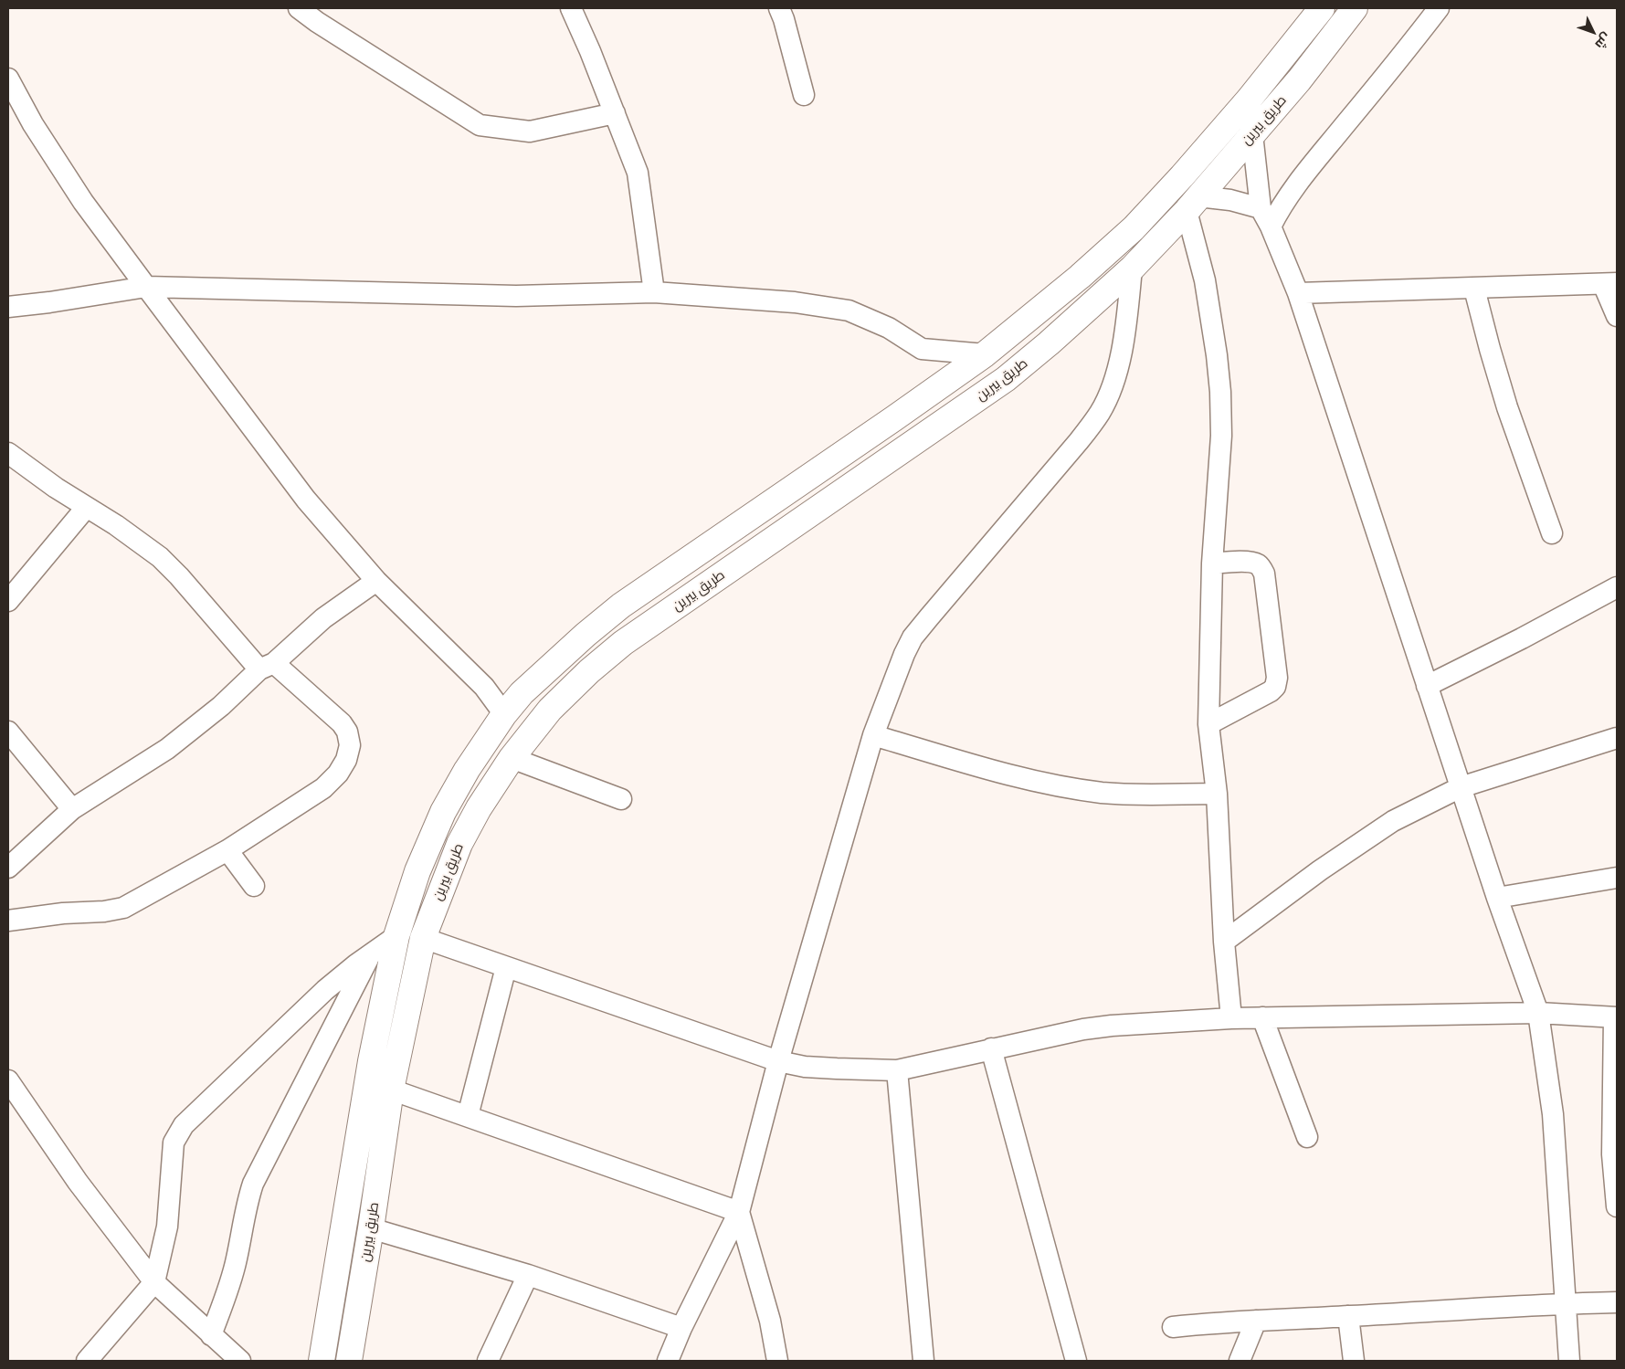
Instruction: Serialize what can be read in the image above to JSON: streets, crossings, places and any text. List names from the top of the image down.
{
  "streets": {
    "main road": ["طريق بيرين"]
  },
  "north": "bottom right"
}
